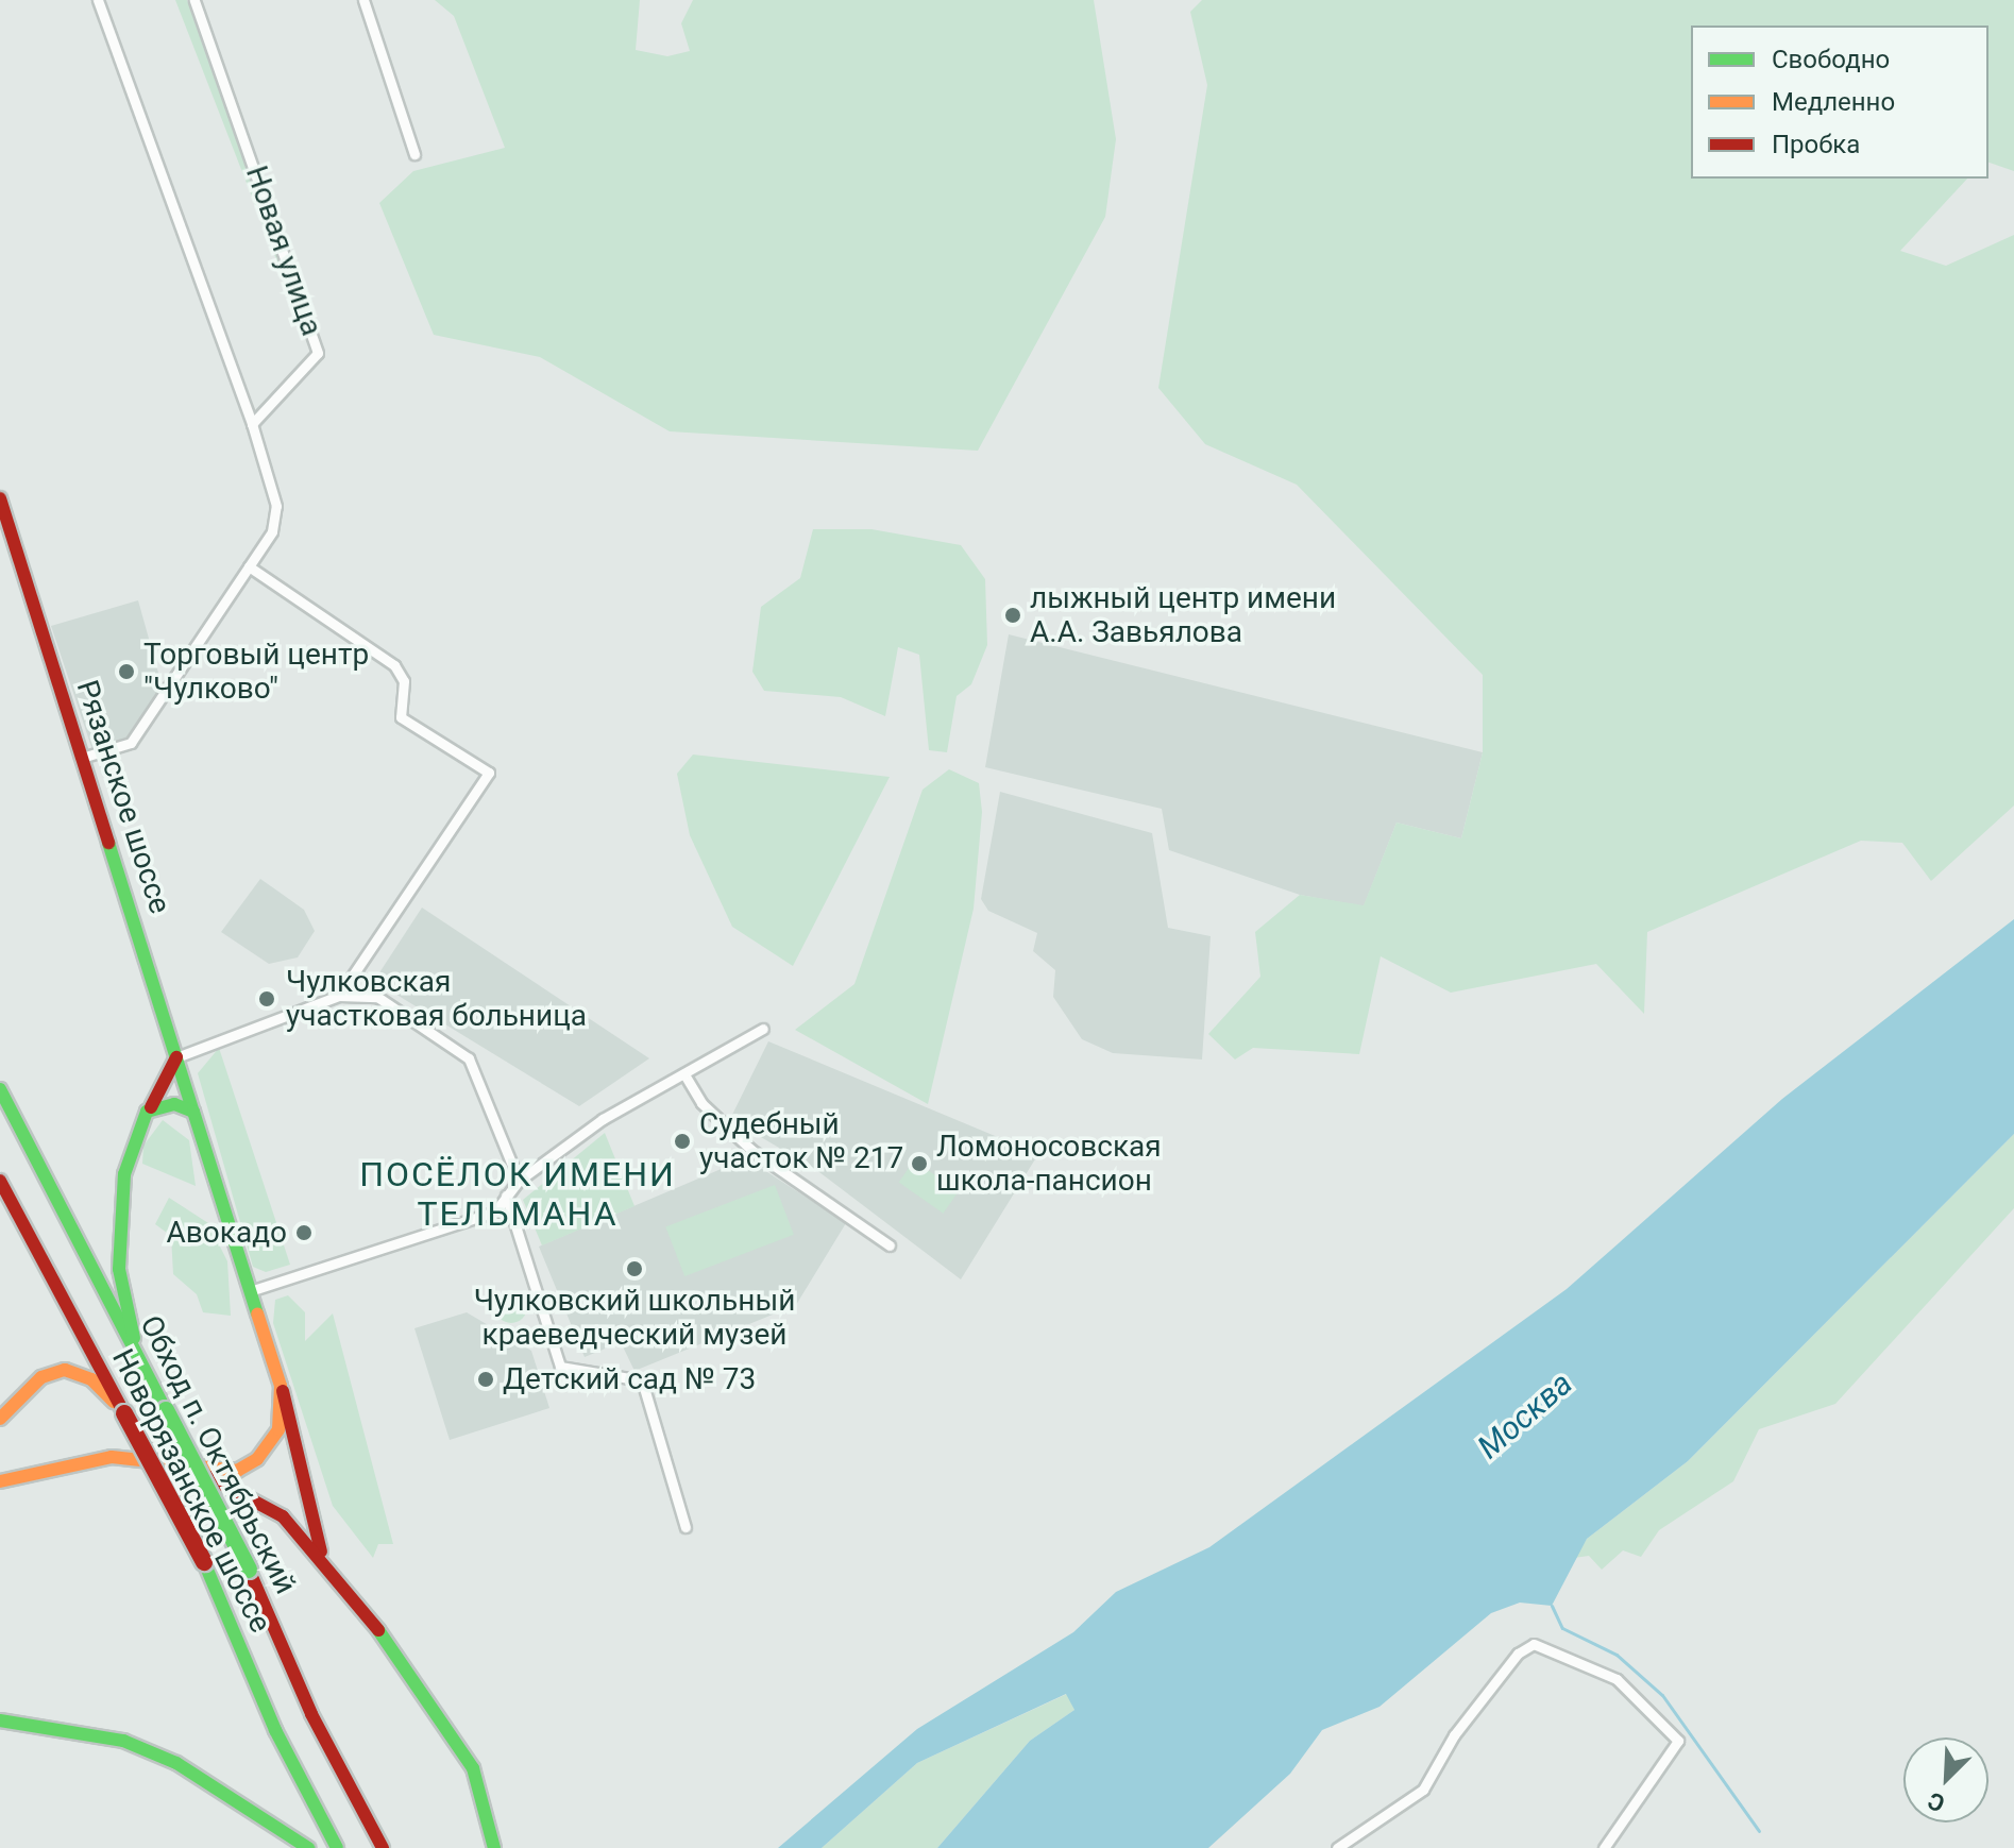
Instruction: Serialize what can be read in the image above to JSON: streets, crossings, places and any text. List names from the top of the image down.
{
  "streets": {
    "main road": ["Рязанское шоссе", "Обход п. Октябрьский", "Новорязанское шоссе"],
    "street": ["Новая улица"]
  },
  "districts": ["ПОСЁЛОК ИМЕНИ ТЕЛЬМАНА"],
  "water": ["Москва"],
  "places": [
    "лыжный центр имени А.А. Завьялова",
    "Торговый центр \"Чулково\"",
    "Чулковская участковая больница",
    "Судебный участок № 217",
    "Ломоносовская школа-пансион",
    "Авокадо",
    "Чулковский школьный краеведческий музей",
    "Детский сад № 73"
  ],
  "legend": ["Свободно", "Медленно", "Пробка"],
  "north": "bottom left"
}
